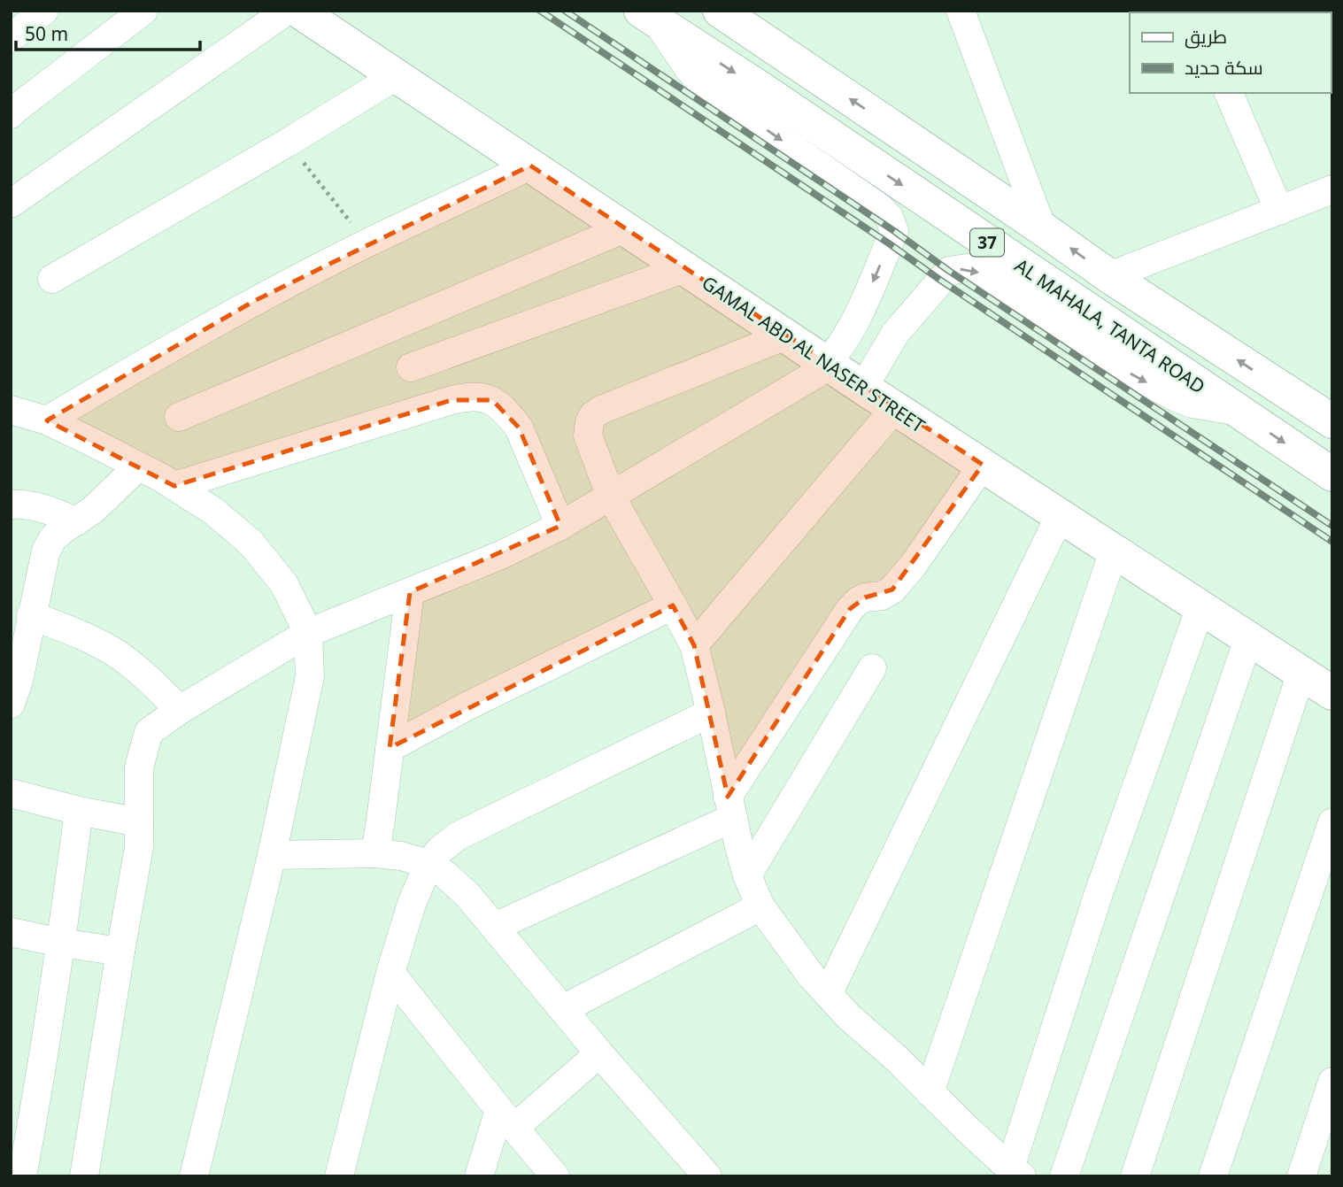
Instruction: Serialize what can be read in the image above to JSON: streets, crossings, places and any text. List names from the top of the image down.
{
  "streets": {
    "main road": ["37", "AL MAHALA, TANTA ROAD", "GAMAL ABD AL NASER STREET"]
  },
  "legend": ["طريق", "سكة حديد"],
  "scale_bar": "50 m"
}
